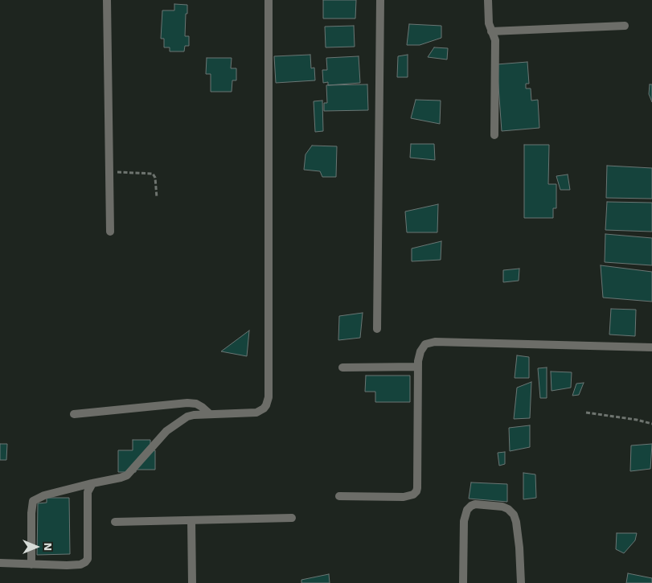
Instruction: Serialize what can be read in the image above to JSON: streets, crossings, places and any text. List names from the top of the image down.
{
  "north": "right"
}
